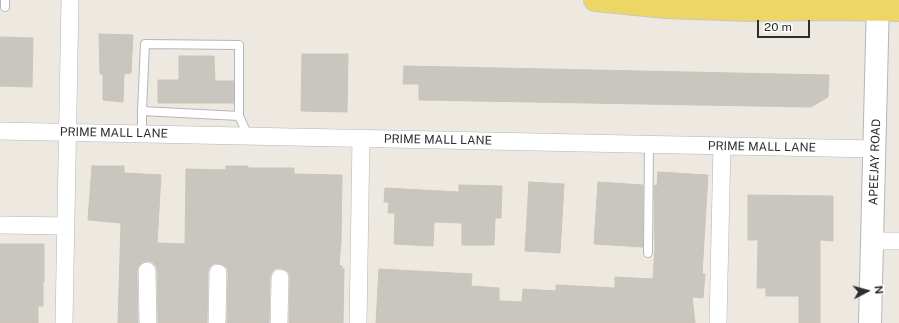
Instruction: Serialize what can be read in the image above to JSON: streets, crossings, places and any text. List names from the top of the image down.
{
  "streets": {
    "main road": ["APEEJAY ROAD"],
    "street": ["PRIME MALL LANE"]
  },
  "crossings": [
    ["PRIME MALL LANE", "APEEJAY ROAD"]
  ],
  "scale_bar": "20 m",
  "north": "right"
}
